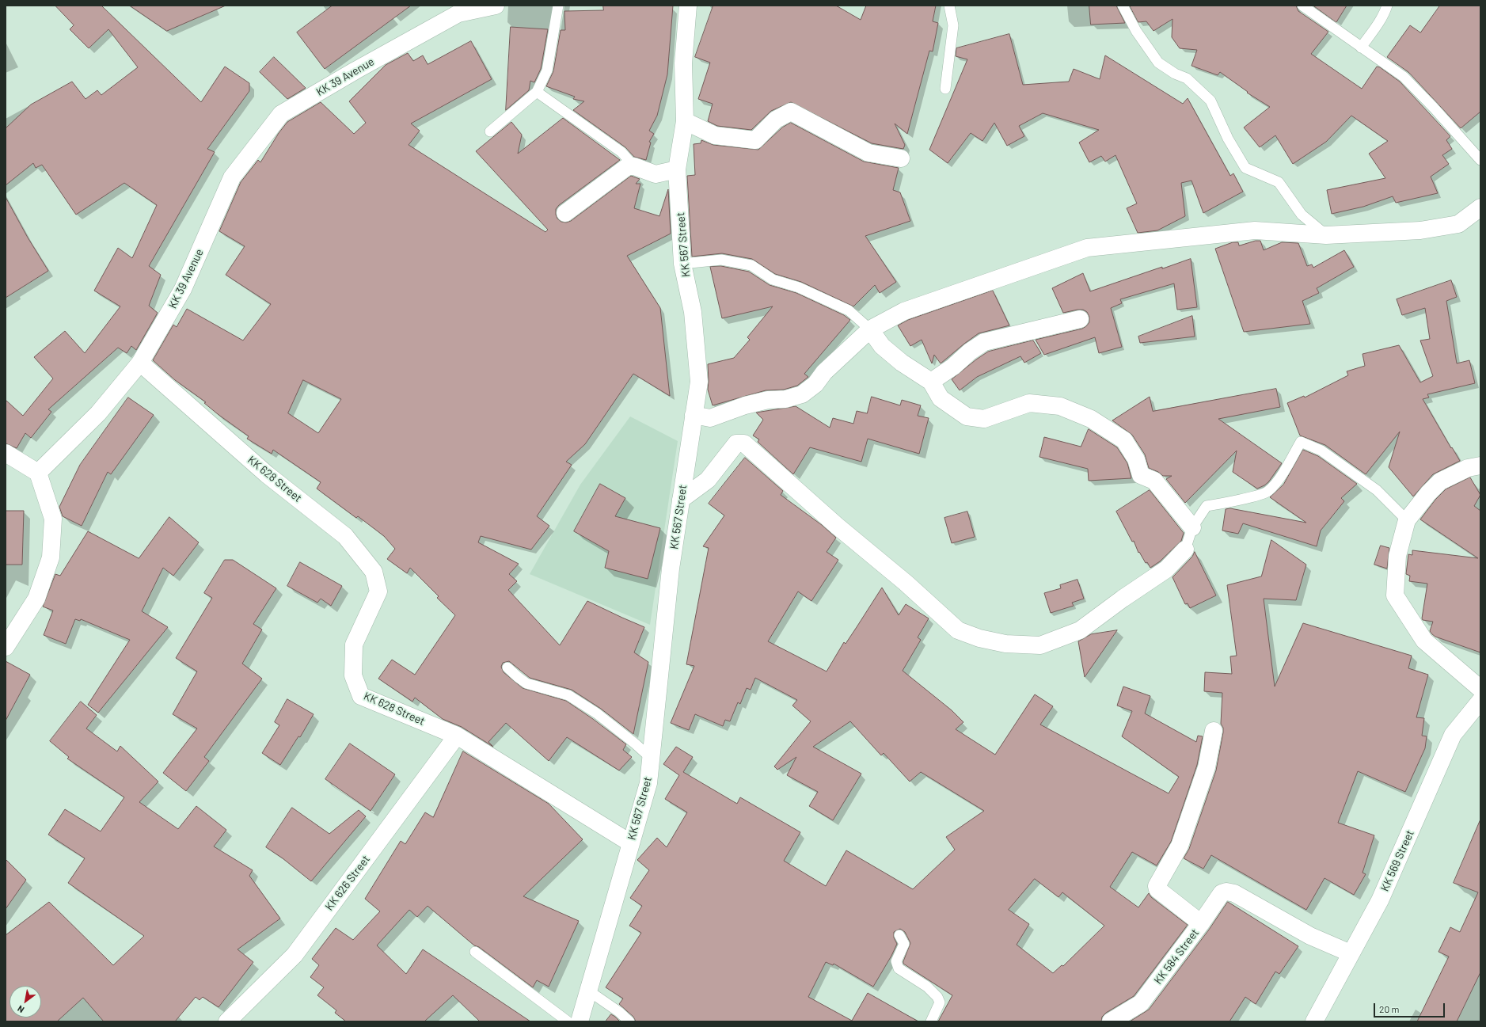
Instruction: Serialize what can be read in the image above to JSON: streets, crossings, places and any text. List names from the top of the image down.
{
  "streets": {
    "street": [
      "KK 39 Avenue",
      "KK 567 Street",
      "KK 628 Street",
      "KK 569 Street",
      "KK 626 Street",
      "KK 584 Street"
    ]
  },
  "crossings": [
    ["KK 39 Avenue", "KK 628 Street"],
    ["KK 567 Street", "KK 628 Street"],
    ["KK 628 Street", "KK 626 Street"]
  ],
  "scale_bar": "20 m",
  "north": "bottom left"
}
